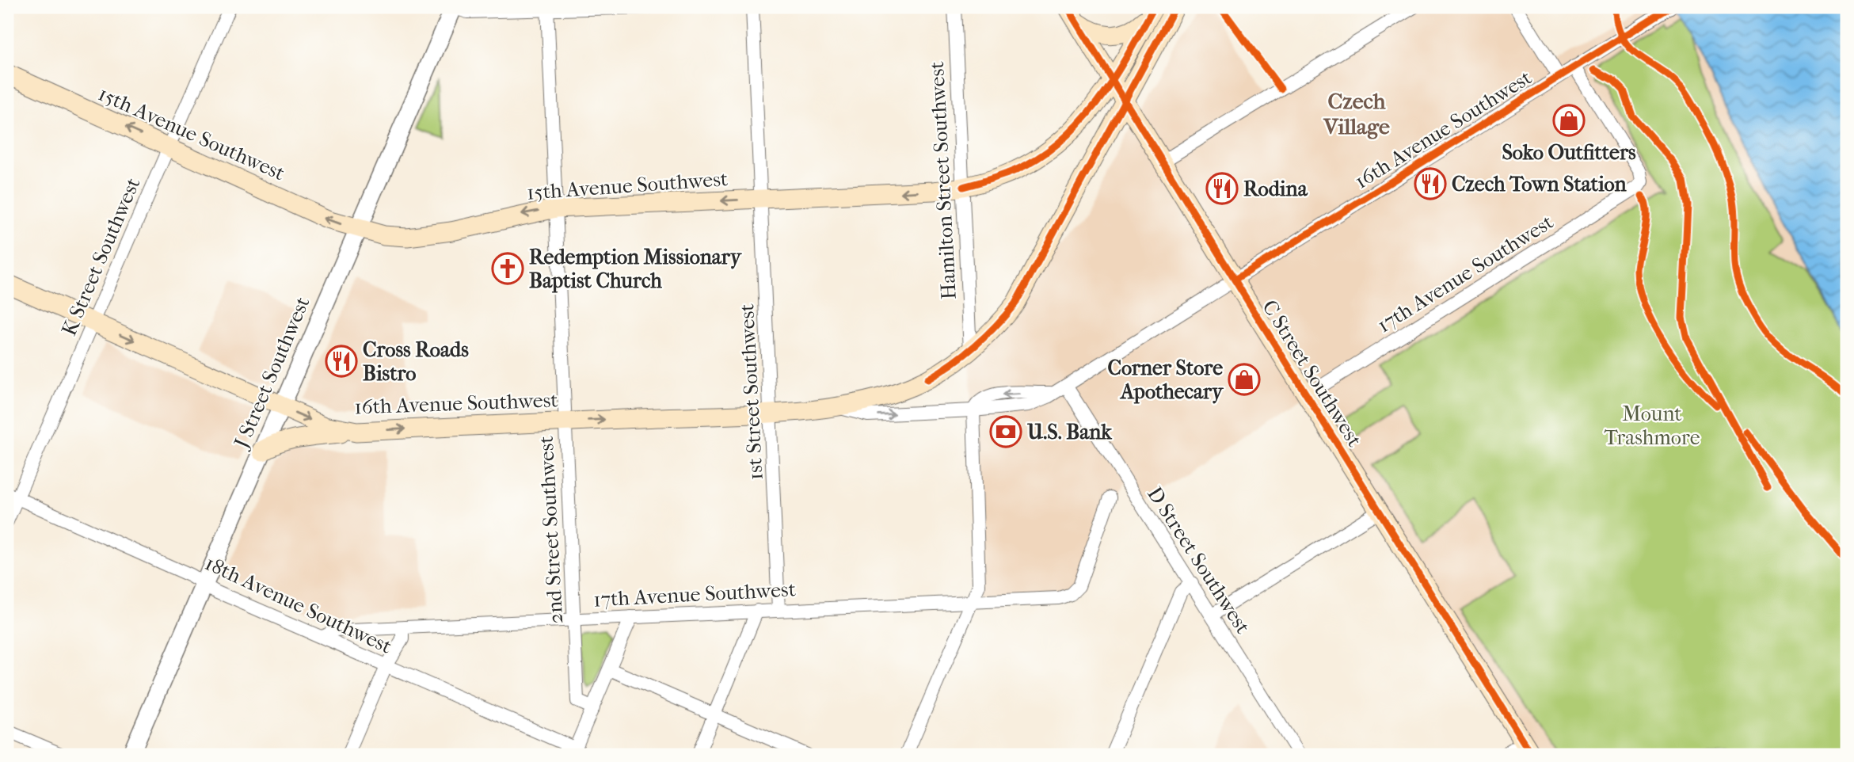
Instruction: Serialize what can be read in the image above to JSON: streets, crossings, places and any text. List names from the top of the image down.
{
  "streets": {
    "main road": ["16th Avenue Southwest", "15th Avenue Southwest", "C Street Southwest"],
    "street": [
      "Hamilton Street Southwest",
      "K Street Southwest",
      "17th Avenue Southwest",
      "J Street Southwest",
      "1st Street Southwest",
      "2nd Street Southwest",
      "D Street Southwest",
      "18th Avenue Southwest"
    ]
  },
  "crossings": [
    ["16th Avenue Southwest", "Hamilton Street Southwest"],
    ["16th Avenue Southwest", "K Street Southwest"],
    ["16th Avenue Southwest", "17th Avenue Southwest"],
    ["16th Avenue Southwest", "J Street Southwest"],
    ["16th Avenue Southwest", "C Street Southwest"],
    ["16th Avenue Southwest", "1st Street Southwest"],
    ["16th Avenue Southwest", "2nd Street Southwest"],
    ["16th Avenue Southwest", "D Street Southwest"],
    ["15th Avenue Southwest", "Hamilton Street Southwest"],
    ["15th Avenue Southwest", "K Street Southwest"],
    ["15th Avenue Southwest", "J Street Southwest"],
    ["15th Avenue Southwest", "C Street Southwest"],
    ["15th Avenue Southwest", "1st Street Southwest"],
    ["15th Avenue Southwest", "2nd Street Southwest"],
    ["K Street Southwest", "18th Avenue Southwest"],
    ["17th Avenue Southwest", "C Street Southwest"],
    ["17th Avenue Southwest", "1st Street Southwest"],
    ["17th Avenue Southwest", "2nd Street Southwest"],
    ["17th Avenue Southwest", "18th Avenue Southwest"],
    ["J Street Southwest", "18th Avenue Southwest"]
  ],
  "one_way": ["15th Avenue Southwest"],
  "districts": ["Czech Village"],
  "parks": ["Mount Trashmore"],
  "places": {
    "shop": ["Soko Outfitters", "Corner Store Apothecary"],
    "restaurant": ["Czech Town Station", "Rodina", "Cross Roads Bistro"],
    "church": ["Redemption Missionary Baptist Church"],
    "bank": ["U.S. Bank"]
  }
}
